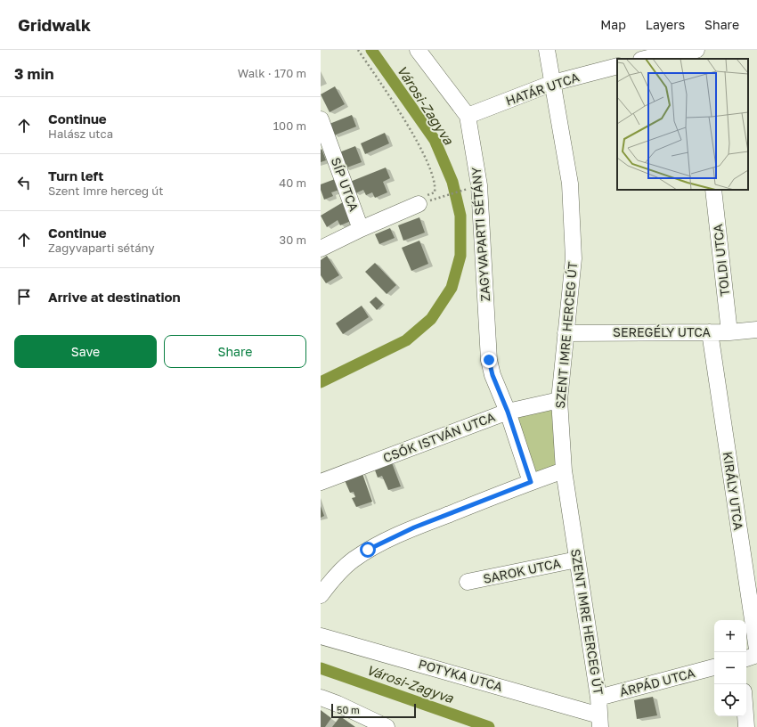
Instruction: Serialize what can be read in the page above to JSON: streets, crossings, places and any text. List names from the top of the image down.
{
  "streets": {
    "street": [
      "HATÁR UTCA",
      "SÍP UTCA",
      "ZAGYVAPARTI SÉTÁNY",
      "TOLDI UTCA",
      "SEREGÉLY UTCA",
      "SZENT IMRE HERCEG ÚT",
      "CSÓK ISTVÁN UTCA",
      "KIRÁLY UTCA",
      "SAROK UTCA",
      "POTYKA UTCA",
      "ÁRPÁD UTCA"
    ]
  },
  "crossings": [
    ["HATÁR UTCA", "ZAGYVAPARTI SÉTÁNY"],
    ["HATÁR UTCA", "SZENT IMRE HERCEG ÚT"],
    ["ZAGYVAPARTI SÉTÁNY", "CSÓK ISTVÁN UTCA"],
    ["TOLDI UTCA", "SEREGÉLY UTCA"],
    ["SEREGÉLY UTCA", "SZENT IMRE HERCEG ÚT"],
    ["SEREGÉLY UTCA", "KIRÁLY UTCA"],
    ["SZENT IMRE HERCEG ÚT", "CSÓK ISTVÁN UTCA"],
    ["SZENT IMRE HERCEG ÚT", "SAROK UTCA"],
    ["SZENT IMRE HERCEG ÚT", "POTYKA UTCA"],
    ["SZENT IMRE HERCEG ÚT", "ÁRPÁD UTCA"]
  ],
  "water": ["Városi-Zagyva"],
  "scale_bar": "50 m",
  "page": {
    "header": "Gridwalk",
    "nav": ["Map", "Layers", "Share"],
    "heading": ["3 min", "Walk · 170 m"],
    "list": [
      ["Continue", "Halász utca", "100 m"],
      ["Turn left", "Szent Imre herceg út", "40 m"],
      ["Continue", "Zagyvaparti sétány", "30 m"],
      "Arrive at destination"
    ],
    "buttons": ["Save", "Share"],
    "map_buttons": ["+", "−"],
    "scale": "50 m"
  }
}
